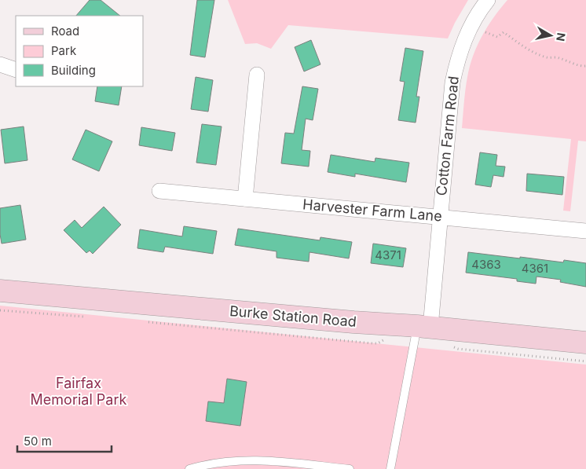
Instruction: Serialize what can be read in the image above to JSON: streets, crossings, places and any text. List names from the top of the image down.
{
  "streets": {
    "street": ["Cotton Farm Road", "Harvester Farm Lane", "Burke Station Road"]
  },
  "crossings": [
    ["Cotton Farm Road", "Harvester Farm Lane"],
    ["Cotton Farm Road", "Burke Station Road"]
  ],
  "parks": ["Fairfax Memorial Park"],
  "house_numbers": ["4371", "4363", "4361"],
  "legend": ["Road", "Park", "Building"],
  "scale_bar": "50 m",
  "north": "right"
}
